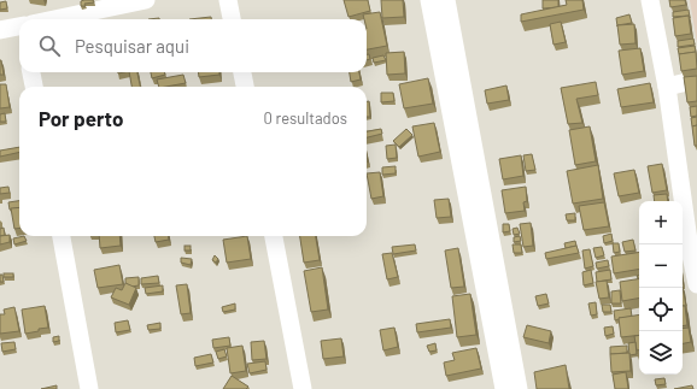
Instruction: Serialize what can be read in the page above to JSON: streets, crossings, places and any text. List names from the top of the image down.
{
  "page": {
    "search": "Pesquisar aqui",
    "heading": ["Por perto", "0 resultados"],
    "map_buttons": ["+", "−"]
  }
}
